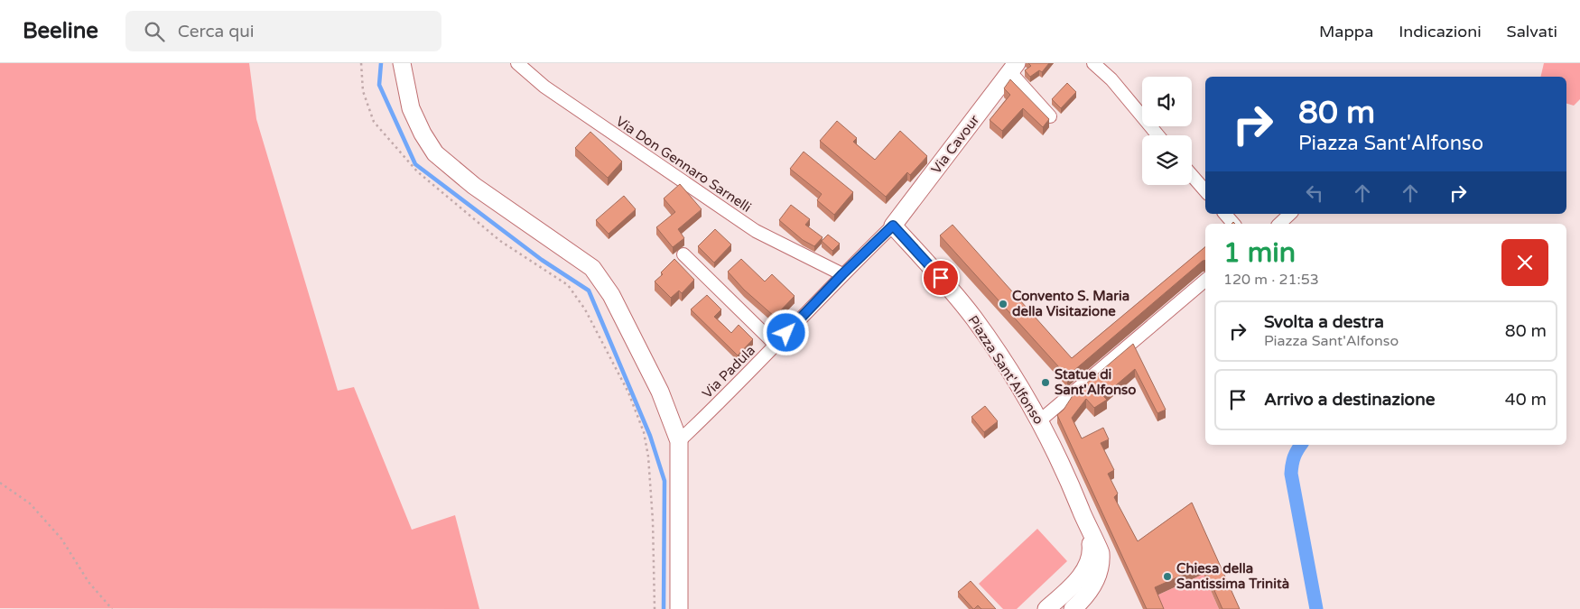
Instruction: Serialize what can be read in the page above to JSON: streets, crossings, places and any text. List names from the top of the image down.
{
  "streets": {
    "street": [
      "Via Cavour",
      "Via Don Gennaro Sarnelli",
      "Piazza Sant'Alfonso",
      "Via Padula"
    ]
  },
  "crossings": [
    ["Via Cavour", "Piazza Sant'Alfonso"],
    ["Via Cavour", "Via Padula"],
    ["Via Don Gennaro Sarnelli", "Via Padula"],
    ["Piazza Sant'Alfonso", "Via Padula"]
  ],
  "places": ["Convento S. Maria della Visitazione", "Statue di Sant'Alfonso", "Chiesa della Santissima Trinità"],
  "page": {
    "header": "Beeline",
    "search": "Cerca qui",
    "nav": ["Mappa", "Indicazioni", "Salvati"],
    "turn": ["80 m", "Piazza Sant'Alfonso"],
    "heading": ["1 min", "120 m · 21:53"],
    "list": [
      {
        "name": "Svolta a destra",
        "note": "Piazza Sant'Alfonso",
        "value": "80 m"
      },
      {
        "name": "Arrivo a destinazione",
        "value": "40 m"
      }
    ]
  }
}
